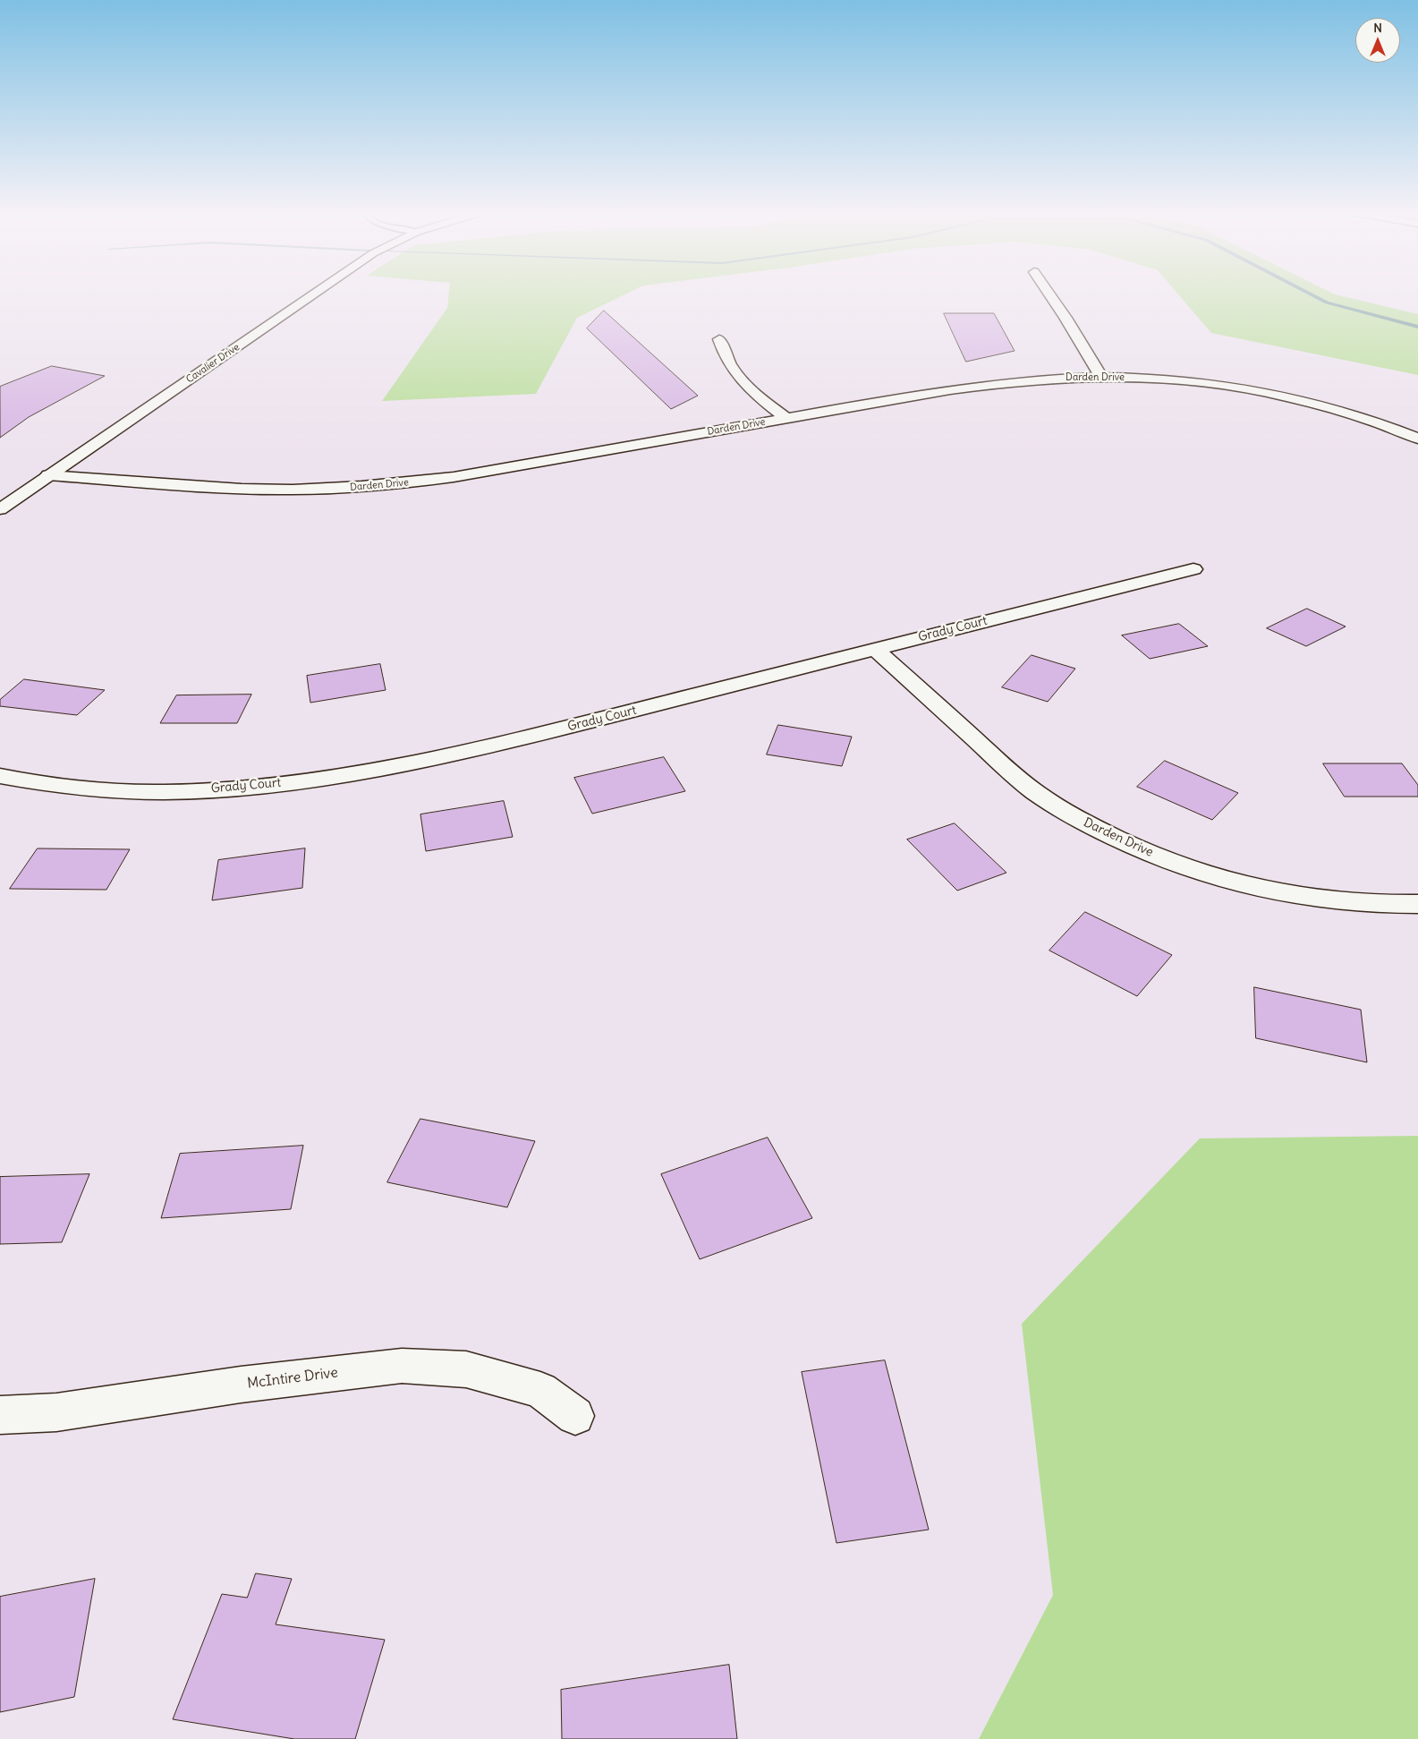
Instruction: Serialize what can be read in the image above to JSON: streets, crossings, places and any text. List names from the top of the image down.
{
  "streets": {
    "street": [
      "Cavalier Drive",
      "Darden Drive",
      "Grady Court",
      "McIntire Drive"
    ]
  },
  "crossings": [
    ["Cavalier Drive", "Darden Drive"],
    ["Darden Drive", "Grady Court"]
  ],
  "north": "top"
}
